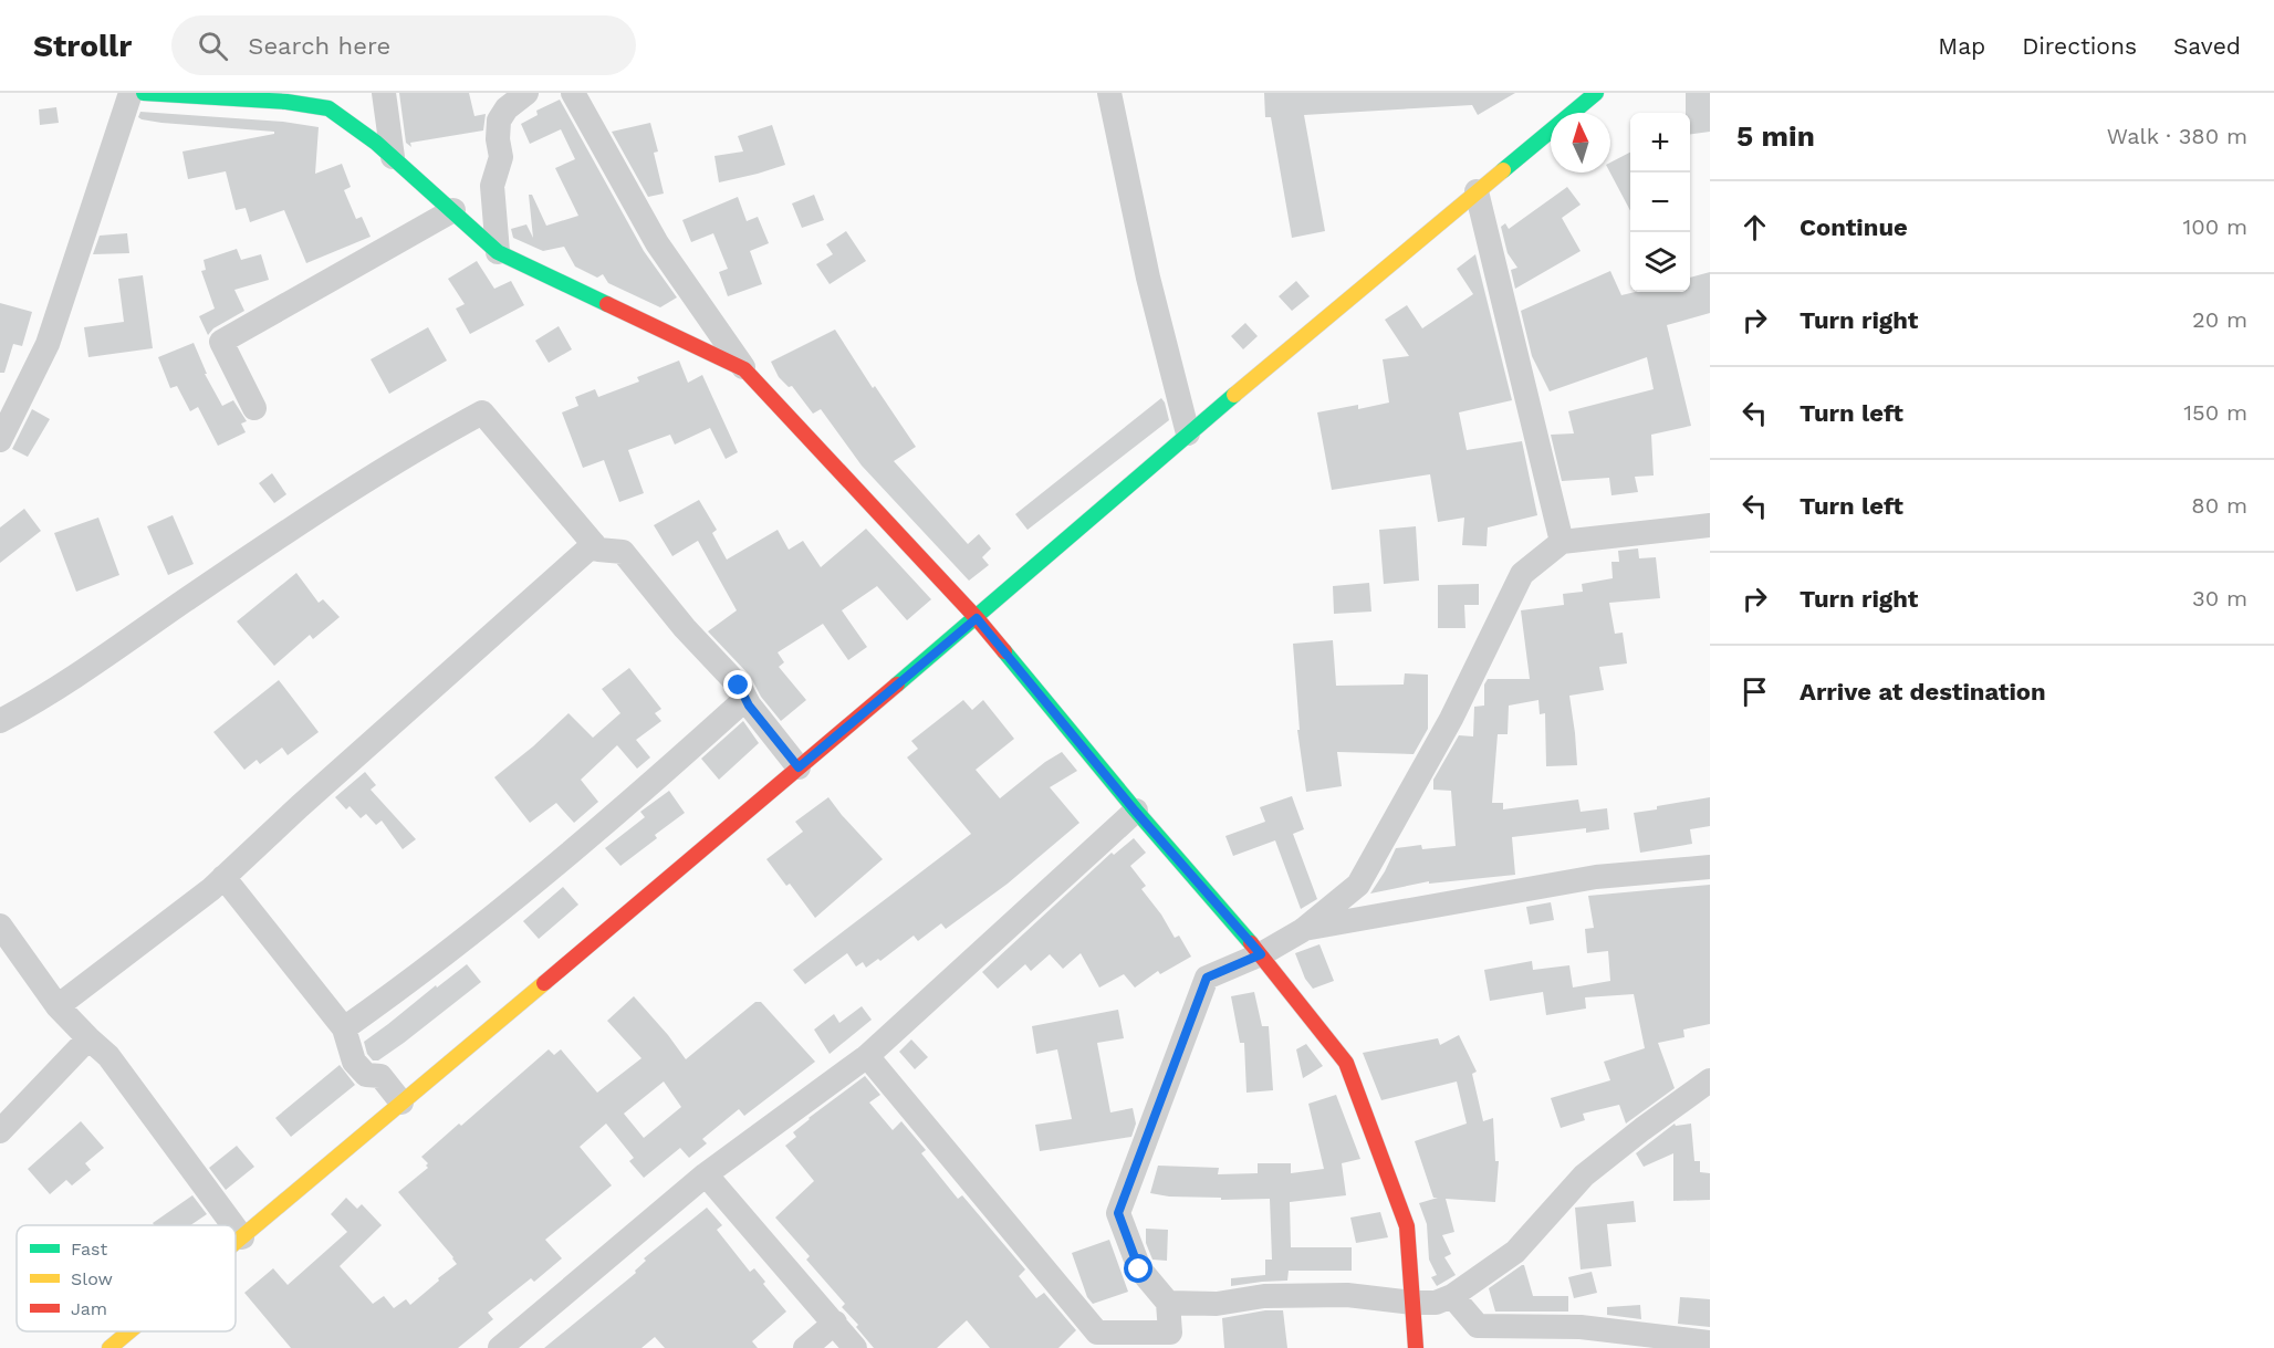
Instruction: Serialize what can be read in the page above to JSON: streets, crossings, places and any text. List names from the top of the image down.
{
  "legend": ["Fast", "Slow", "Jam"],
  "north": "top",
  "page": {
    "header": "Strollr",
    "search": "Search here",
    "nav": ["Map", "Directions", "Saved"],
    "heading": ["5 min", "Walk · 380 m"],
    "map_buttons": ["+", "−"],
    "list": [
      ["Continue", "100 m"],
      ["Turn right", "20 m"],
      ["Turn left", "150 m"],
      ["Turn left", "80 m"],
      ["Turn right", "30 m"],
      "Arrive at destination"
    ]
  }
}
